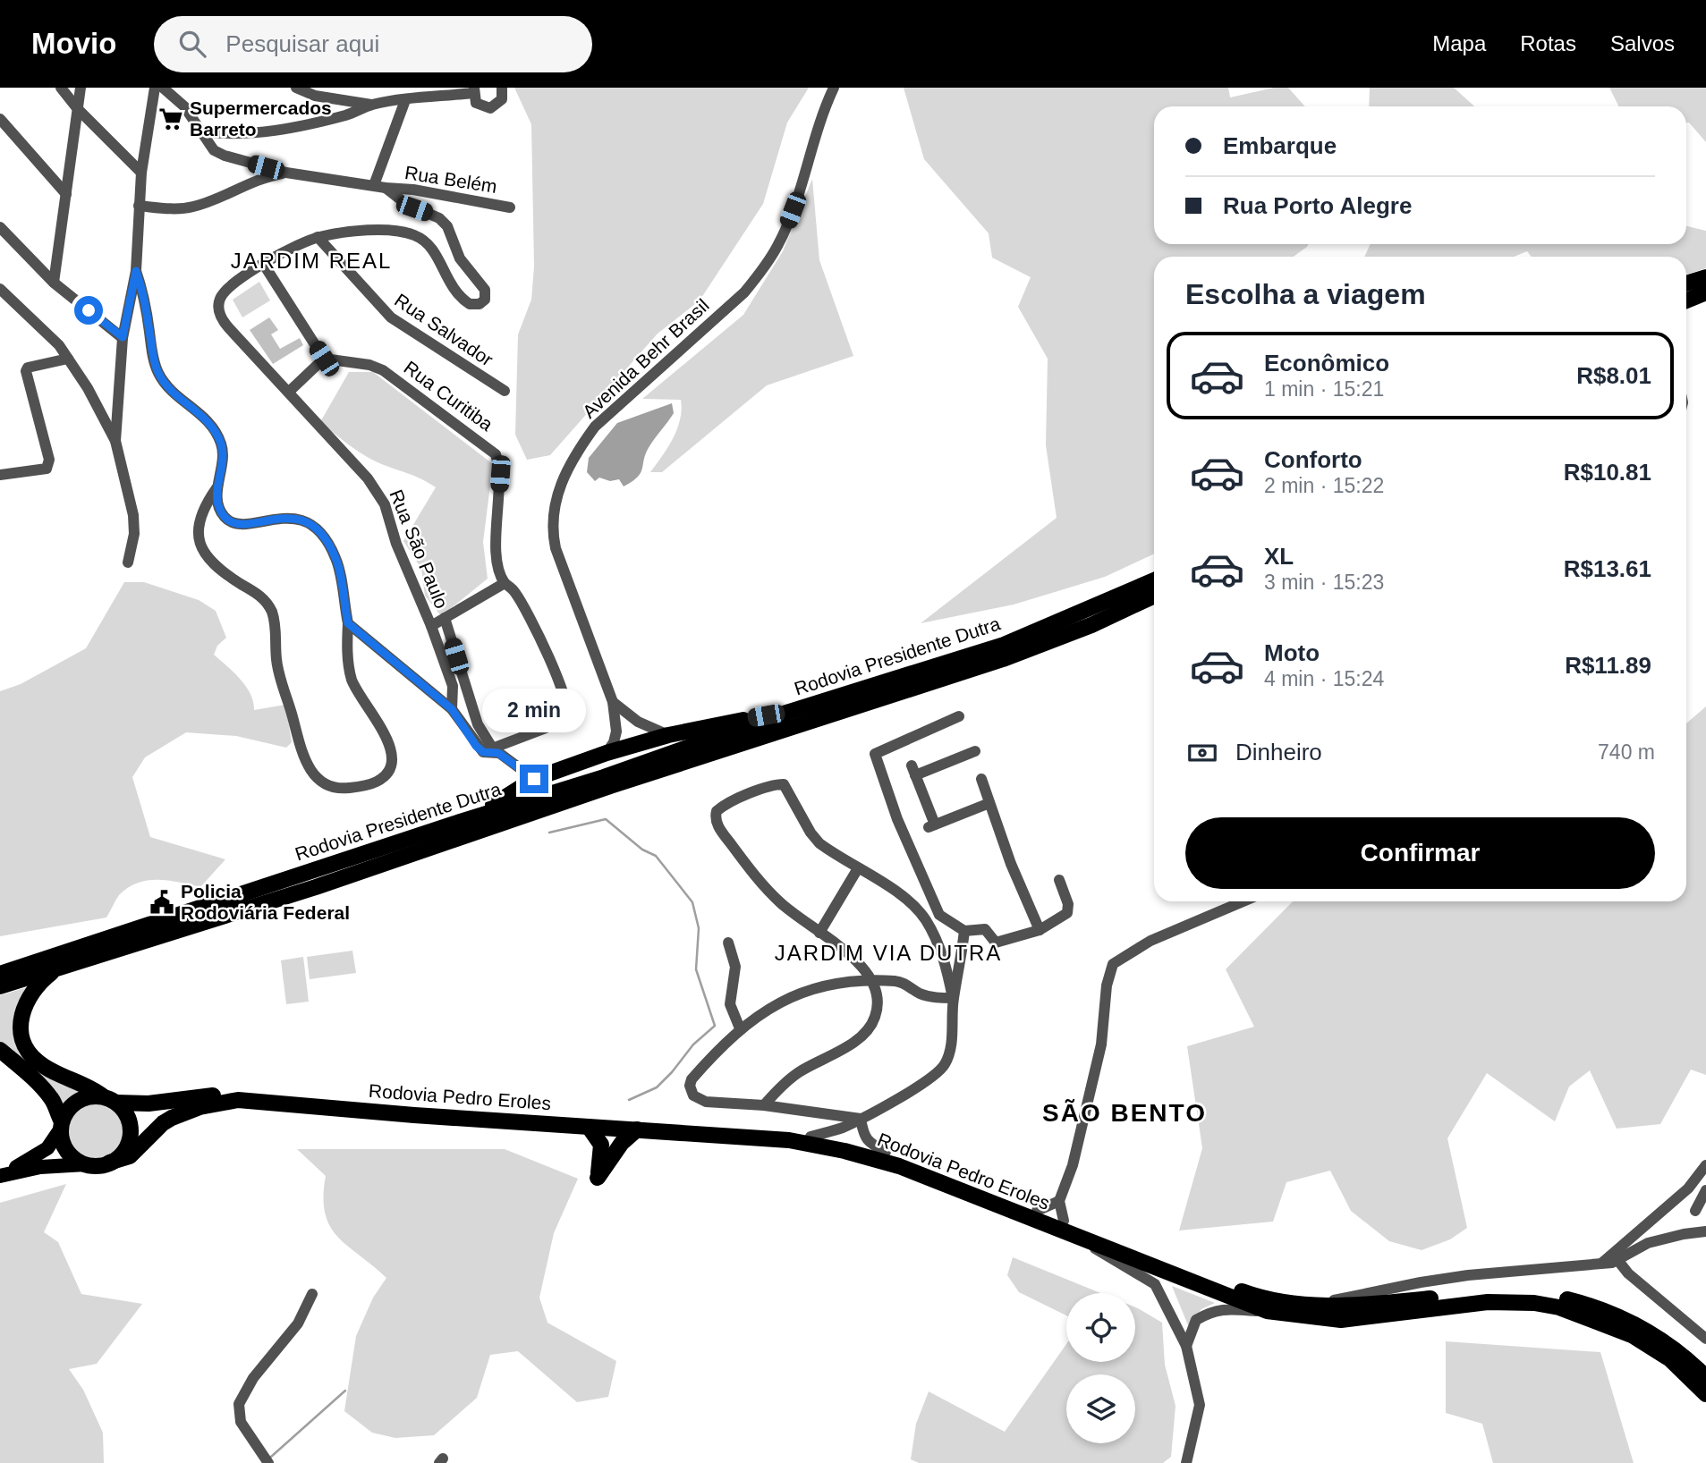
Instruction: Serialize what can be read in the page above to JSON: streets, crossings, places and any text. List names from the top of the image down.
{
  "streets": {
    "highway": ["Rodovia Presidente Dutra", "Rodovia Pedro Eroles"],
    "street": [
      "Rua Belém",
      "Rua Salvador",
      "Avenida Behr Brasil",
      "Rua Curitiba",
      "Rua São Paulo"
    ]
  },
  "crossings": [
    ["Rua Belém", "Rua São Paulo"],
    ["Rua Salvador", "Rua São Paulo"]
  ],
  "districts": ["JARDIM REAL", "JARDIM VIA DUTRA", "SÃO BENTO"],
  "places": {
    "supermarket": ["Supermercados Barreto"],
    "public building": ["Policia Rodoviária Federal"]
  },
  "page": {
    "header": "Movio",
    "search": "Pesquisar aqui",
    "nav": ["Mapa", "Rotas", "Salvos"],
    "banner": ["Embarque", "Rua Porto Alegre"],
    "heading": "Escolha a viagem",
    "list": [
      {
        "name": "Econômico",
        "note": "1 min · 15:21",
        "value": "R$8.01"
      },
      {
        "name": "Conforto",
        "note": "2 min · 15:22",
        "value": "R$10.81"
      },
      {
        "name": "XL",
        "note": "3 min · 15:23",
        "value": "R$13.61"
      },
      {
        "name": "Moto",
        "note": "4 min · 15:24",
        "value": "R$11.89"
      }
    ],
    "bubble": "2 min",
    "pay": ["Dinheiro", "740 m"],
    "buttons": "Confirmar"
  }
}
